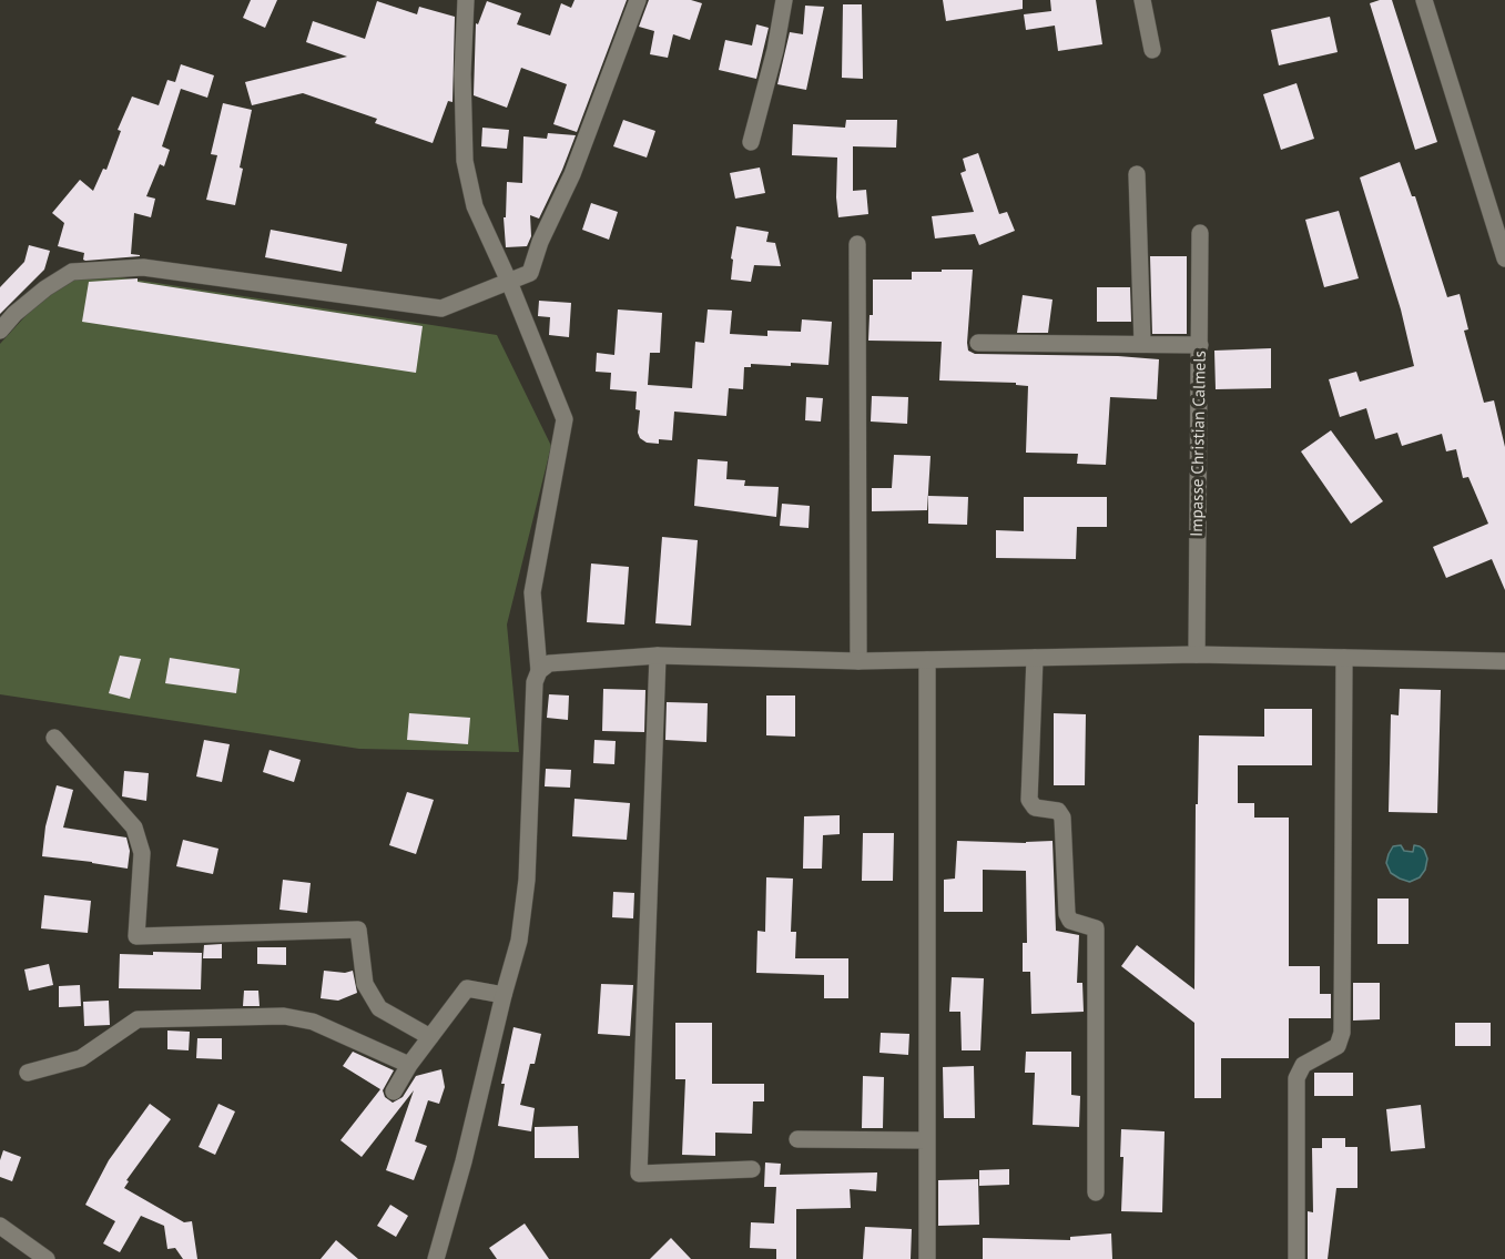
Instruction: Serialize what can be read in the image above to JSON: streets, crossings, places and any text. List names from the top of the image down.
{
  "streets": {
    "street": ["Impasse Christian Calmels"]
  }
}
